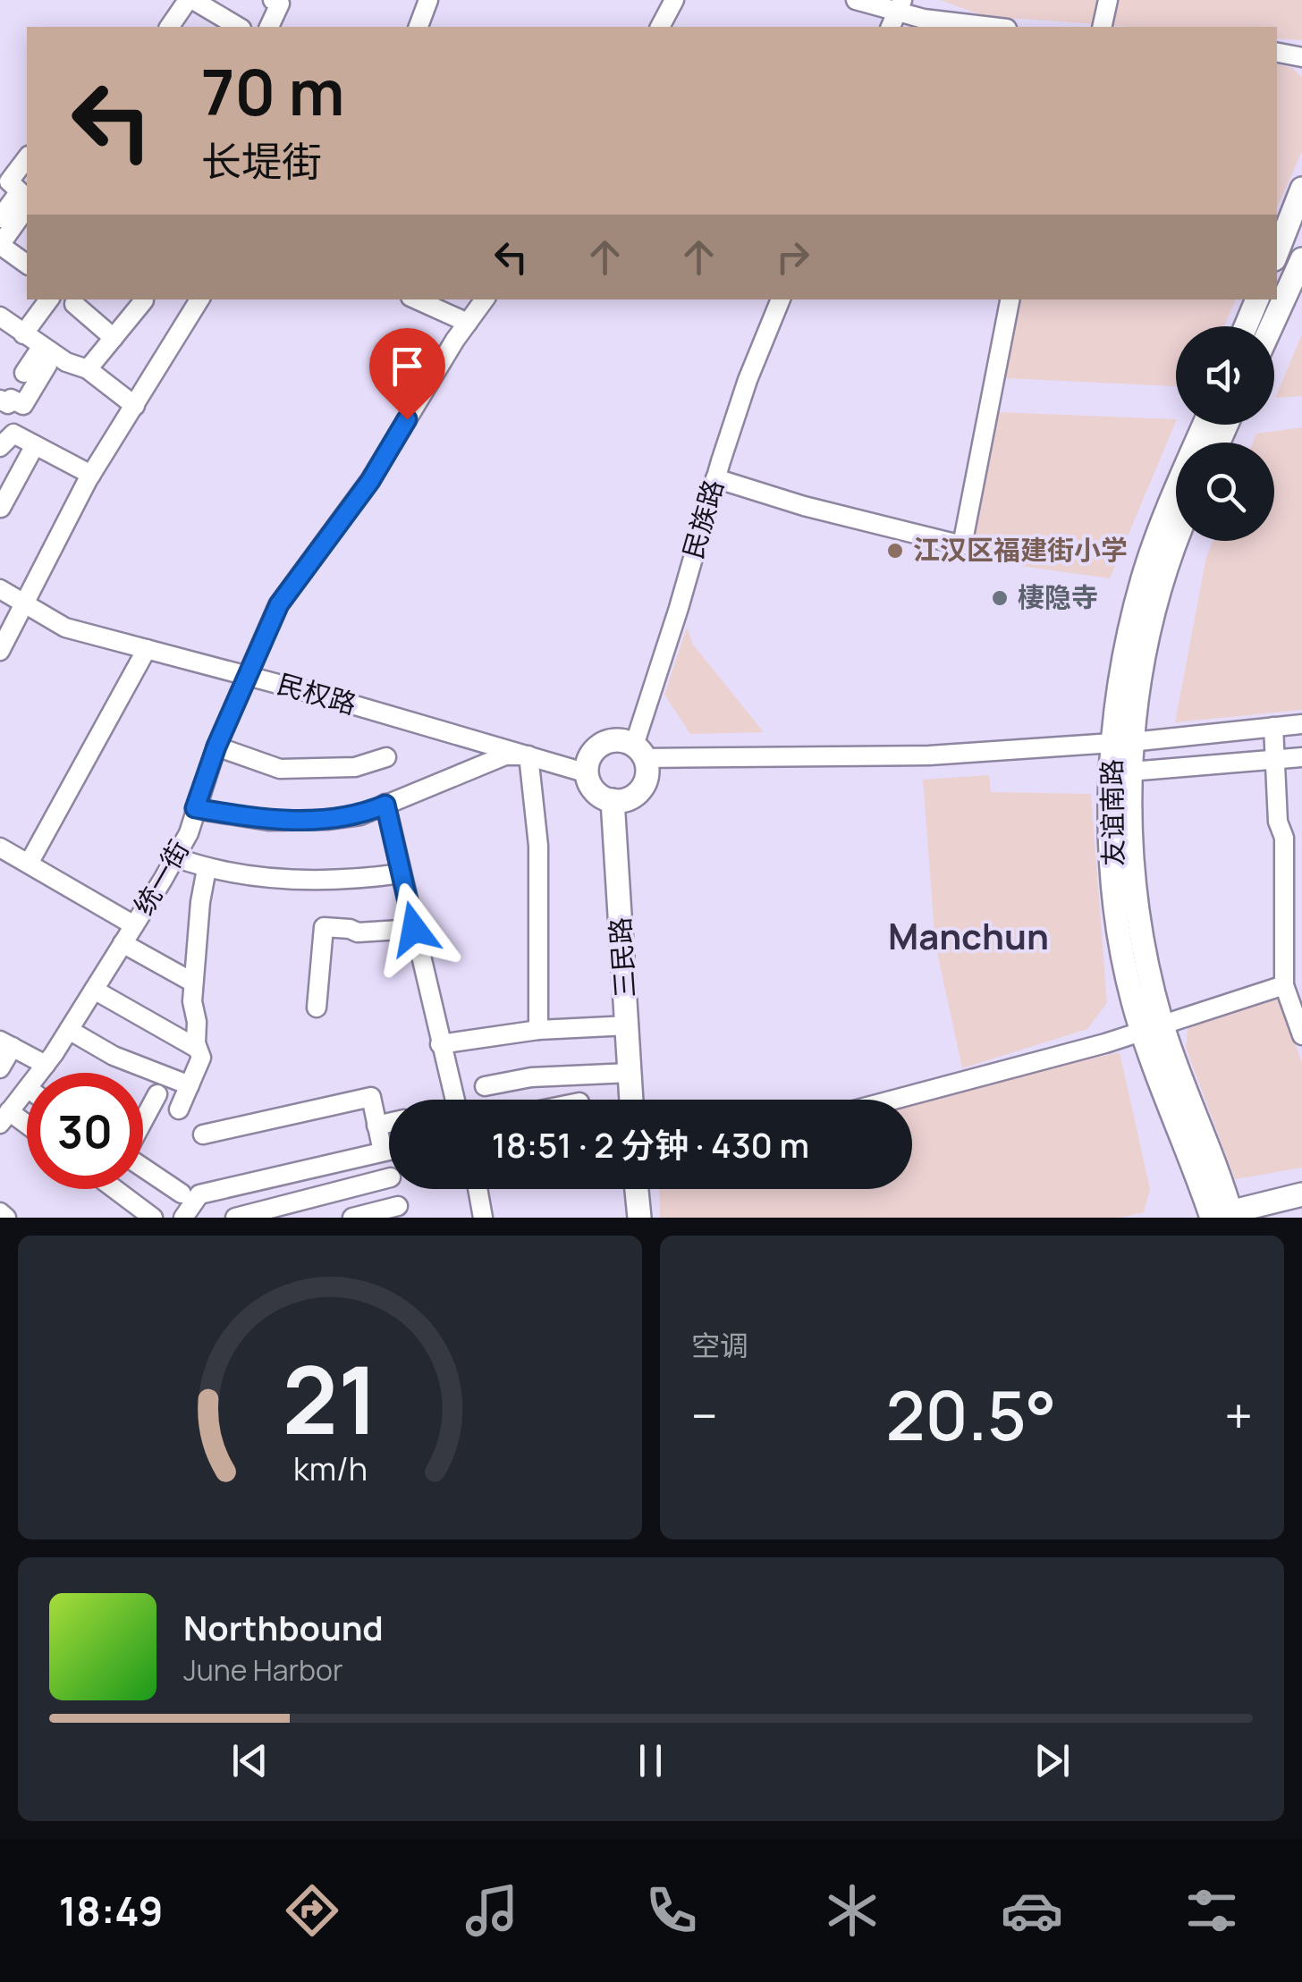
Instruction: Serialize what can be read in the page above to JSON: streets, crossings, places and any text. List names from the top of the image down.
{
  "streets": {
    "main road": ["友谊南路", "三民路"],
    "street": ["民族路", "民权路", "统一街"]
  },
  "crossings": [
    ["民族路", "民权路"],
    ["民族路", "三民路"],
    ["民权路", "统一街"],
    ["民权路", "三民路"]
  ],
  "districts": ["Manchun"],
  "places": ["江汉区福建街小学", "棲隐寺"],
  "page": {
    "turn": ["70 m", "长堤街"],
    "limit": "30",
    "trip": "18:51 · 2 分钟 · 430 m",
    "tile": "空调",
    "heat": ["−", "20.5°", "+"],
    "song": ["Northbound", "June Harbor"],
    "tabs": "18:49",
    "gauge": ["21", "km/h"]
  }
}
